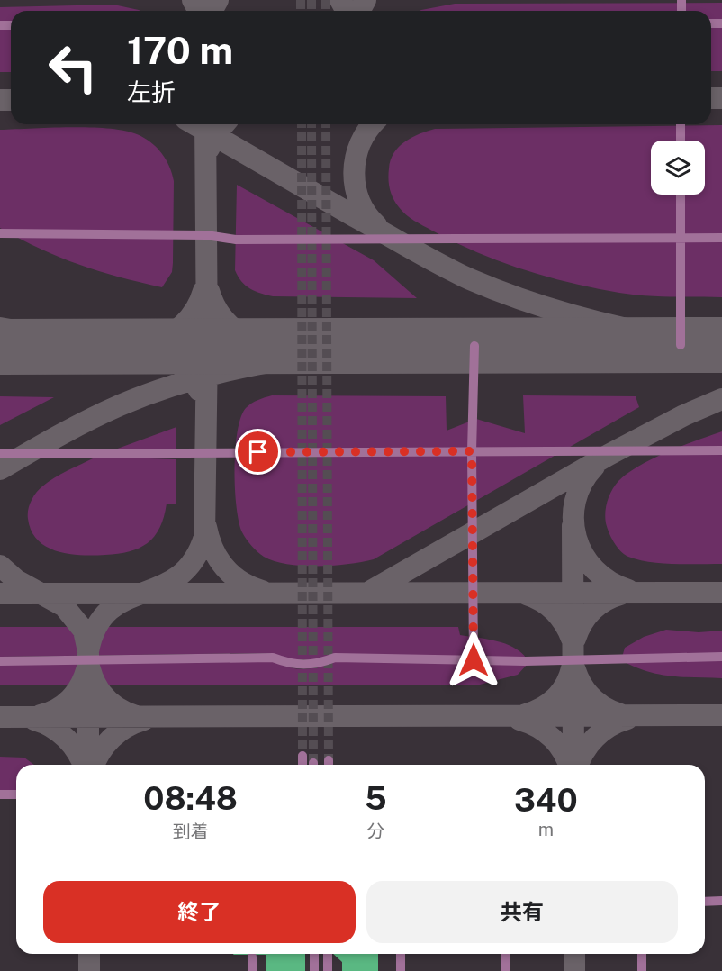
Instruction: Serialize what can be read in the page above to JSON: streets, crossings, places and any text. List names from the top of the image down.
{
  "page": {
    "turn": ["170 m", "左折"],
    "eta": [
      "08:48",
      "到着",
      "5",
      "分",
      "340",
      "m"
    ],
    "buttons": ["終了", "共有"]
  }
}
